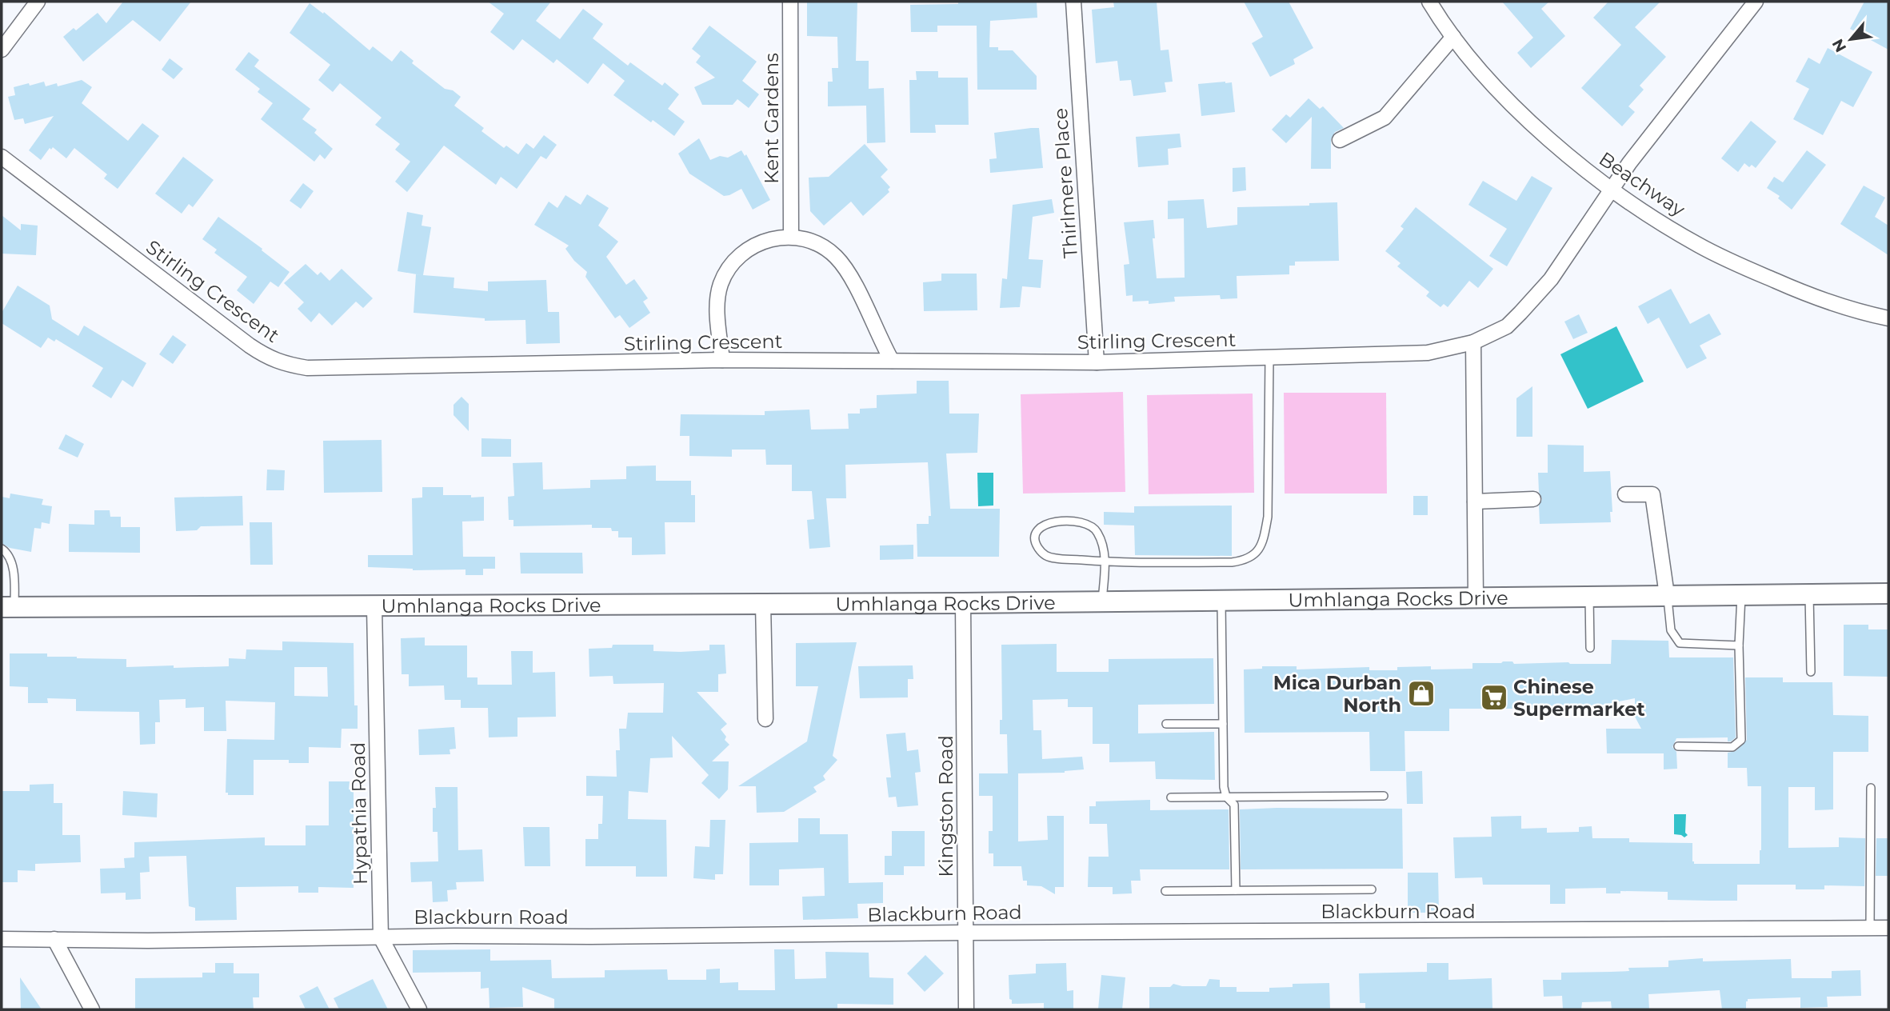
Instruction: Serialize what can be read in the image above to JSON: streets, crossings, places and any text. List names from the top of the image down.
{
  "streets": {
    "main road": ["Umhlanga Rocks Drive"],
    "street": [
      "Kent Gardens",
      "Thirlmere Place",
      "Beachway",
      "Stirling Crescent",
      "Kingston Road",
      "Hypathia Road",
      "Blackburn Road"
    ]
  },
  "crossings": [
    ["Thirlmere Place", "Stirling Crescent"],
    ["Beachway", "Stirling Crescent"],
    ["Umhlanga Rocks Drive", "Kingston Road"],
    ["Umhlanga Rocks Drive", "Hypathia Road"],
    ["Kingston Road", "Blackburn Road"],
    ["Hypathia Road", "Blackburn Road"]
  ],
  "places": {
    "shop": ["Mica Durban North"],
    "supermarket": ["Chinese Supermarket"]
  },
  "north": "bottom left"
}
